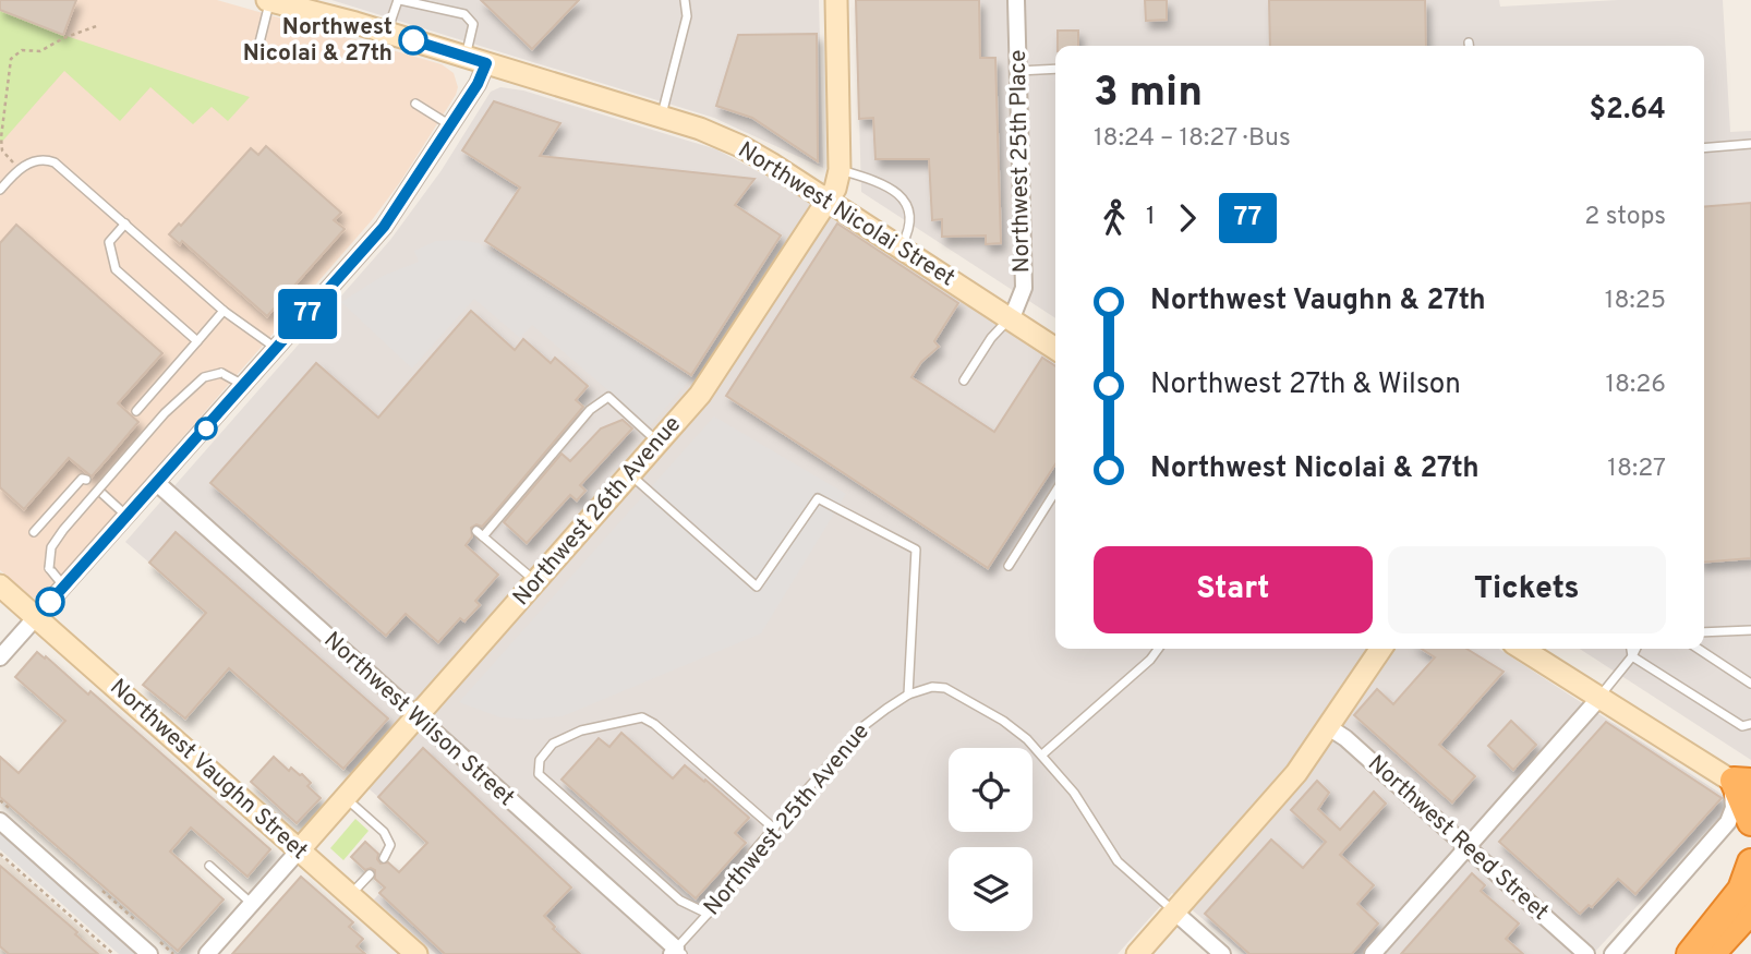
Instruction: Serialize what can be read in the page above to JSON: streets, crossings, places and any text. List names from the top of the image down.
{
  "streets": {
    "street": [
      "Northwest 25th Place",
      "Northwest Nicolai Street",
      "Northwest 26th Avenue",
      "Northwest Wilson Street",
      "Northwest Vaughn Street",
      "Northwest Reed Street"
    ],
    "lane": ["Northwest 25th Avenue"]
  },
  "crossings": [
    ["Northwest 25th Place", "Northwest Nicolai Street"],
    ["Northwest Nicolai Street", "Northwest 26th Avenue"],
    ["Northwest 26th Avenue", "Northwest Wilson Street"],
    ["Northwest 26th Avenue", "Northwest Vaughn Street"],
    ["Northwest Wilson Street", "Northwest 25th Avenue"]
  ],
  "places": ["Northwest Nicolai & 27th"],
  "lines": ["bus line 77"],
  "page": {
    "on_map": "77",
    "heading": ["3 min", "18:24 – 18:27 · Bus", "$2.64"],
    "legs": ["1", "77", "2 stops"],
    "list": [
      {
        "name": "Northwest Vaughn & 27th",
        "value": "18:25"
      },
      {
        "name": "Northwest 27th & Wilson",
        "value": "18:26"
      },
      {
        "name": "Northwest Nicolai & 27th",
        "value": "18:27"
      }
    ],
    "buttons": ["Start", "Tickets"]
  }
}
